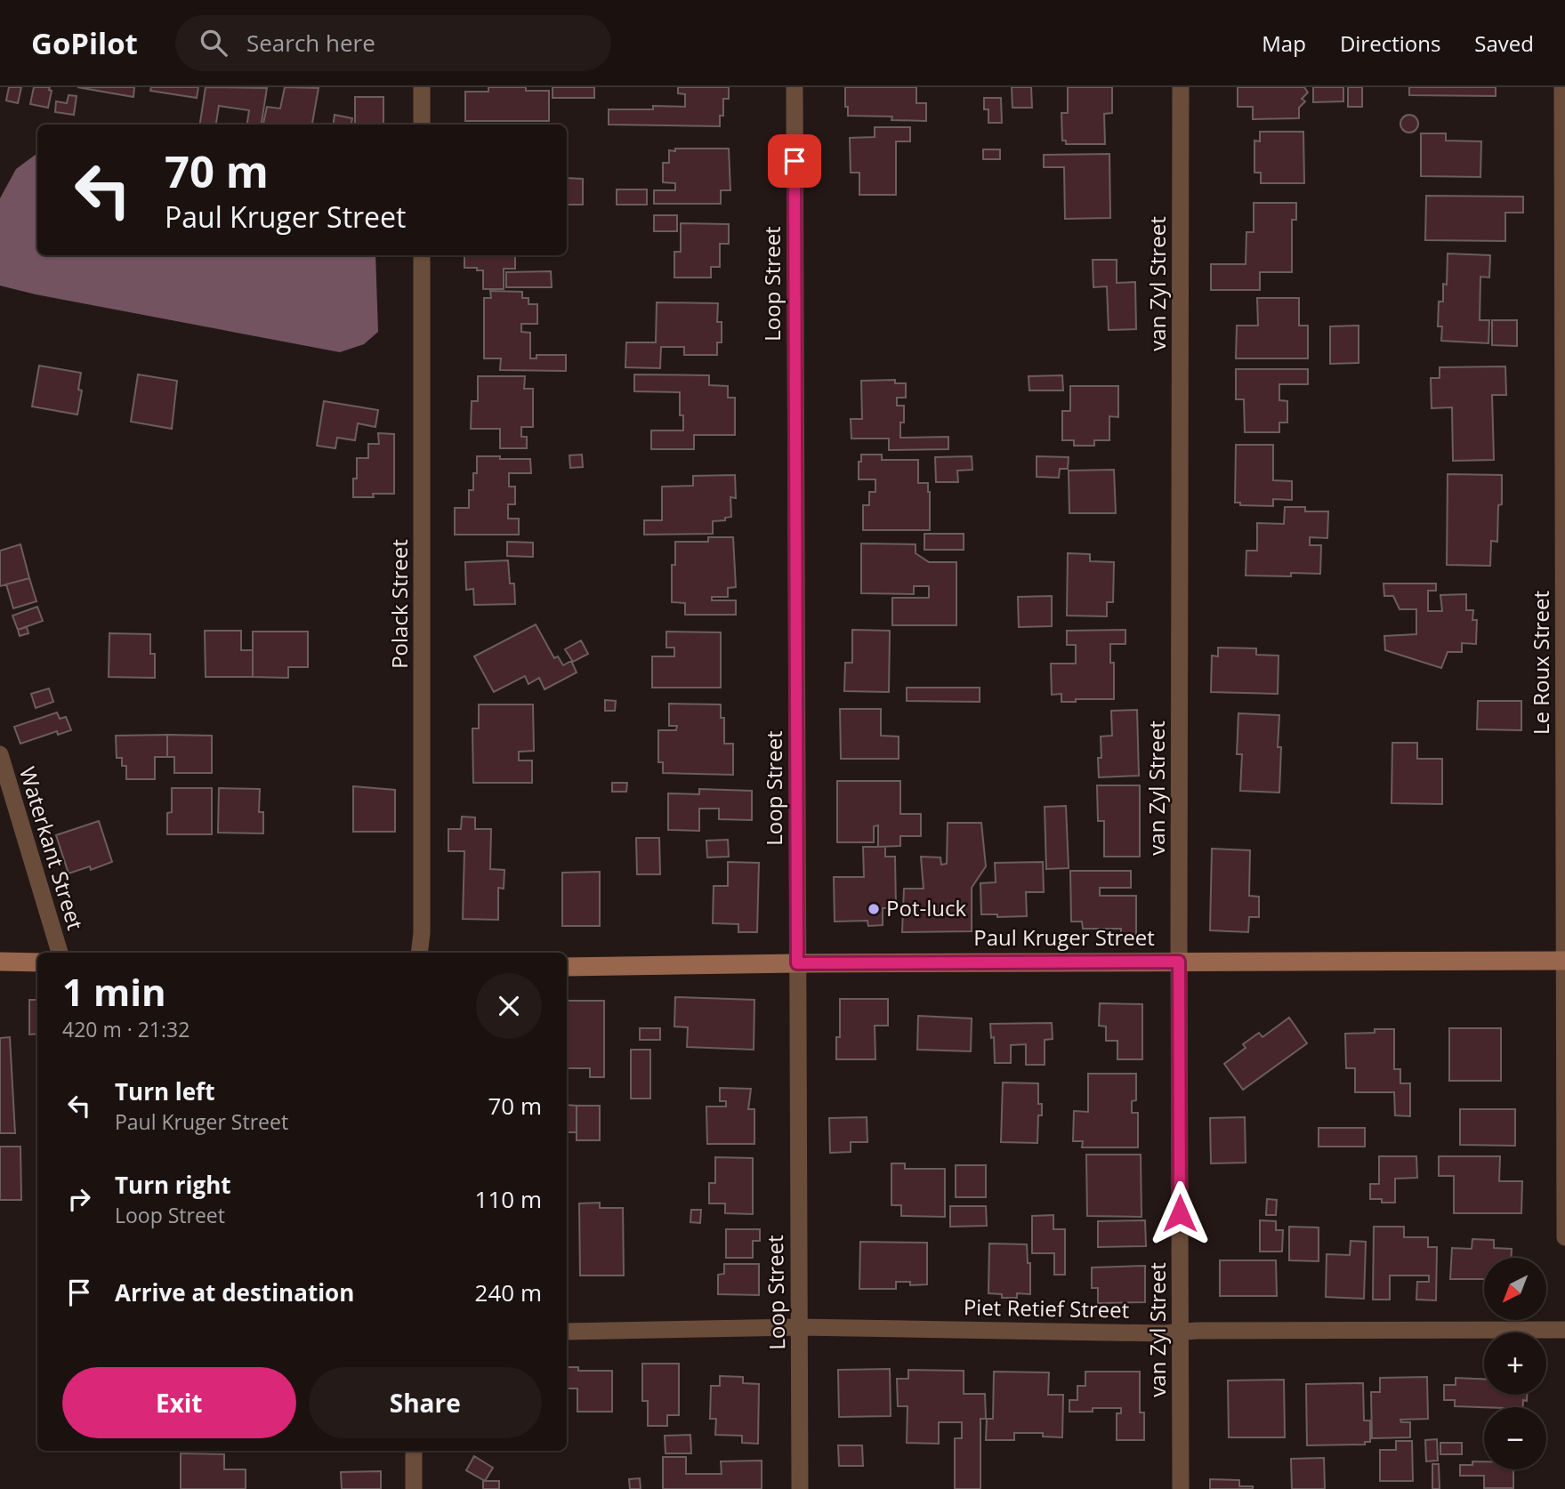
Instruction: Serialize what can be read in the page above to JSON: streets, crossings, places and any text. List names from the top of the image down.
{
  "streets": {
    "street": [
      "Loop Street",
      "van Zyl Street",
      "Polack Street",
      "Le Roux Street",
      "Waterkant Street",
      "Paul Kruger Street",
      "Piet Retief Street"
    ]
  },
  "crossings": [
    ["Loop Street", "Paul Kruger Street"],
    ["Loop Street", "Piet Retief Street"],
    ["van Zyl Street", "Paul Kruger Street"],
    ["van Zyl Street", "Piet Retief Street"],
    ["Le Roux Street", "Paul Kruger Street"]
  ],
  "places": ["Pot-luck"],
  "north": "bottom left",
  "page": {
    "header": "GoPilot",
    "search": "Search here",
    "nav": ["Map", "Directions", "Saved"],
    "turn": ["70 m", "Paul Kruger Street"],
    "heading": ["1 min", "420 m · 21:32"],
    "list": [
      {
        "name": "Turn left",
        "note": "Paul Kruger Street",
        "value": "70 m"
      },
      {
        "name": "Turn right",
        "note": "Loop Street",
        "value": "110 m"
      },
      {
        "name": "Arrive at destination",
        "value": "240 m"
      }
    ],
    "map_buttons": ["+", "−"],
    "buttons": ["Exit", "Share"]
  }
}
